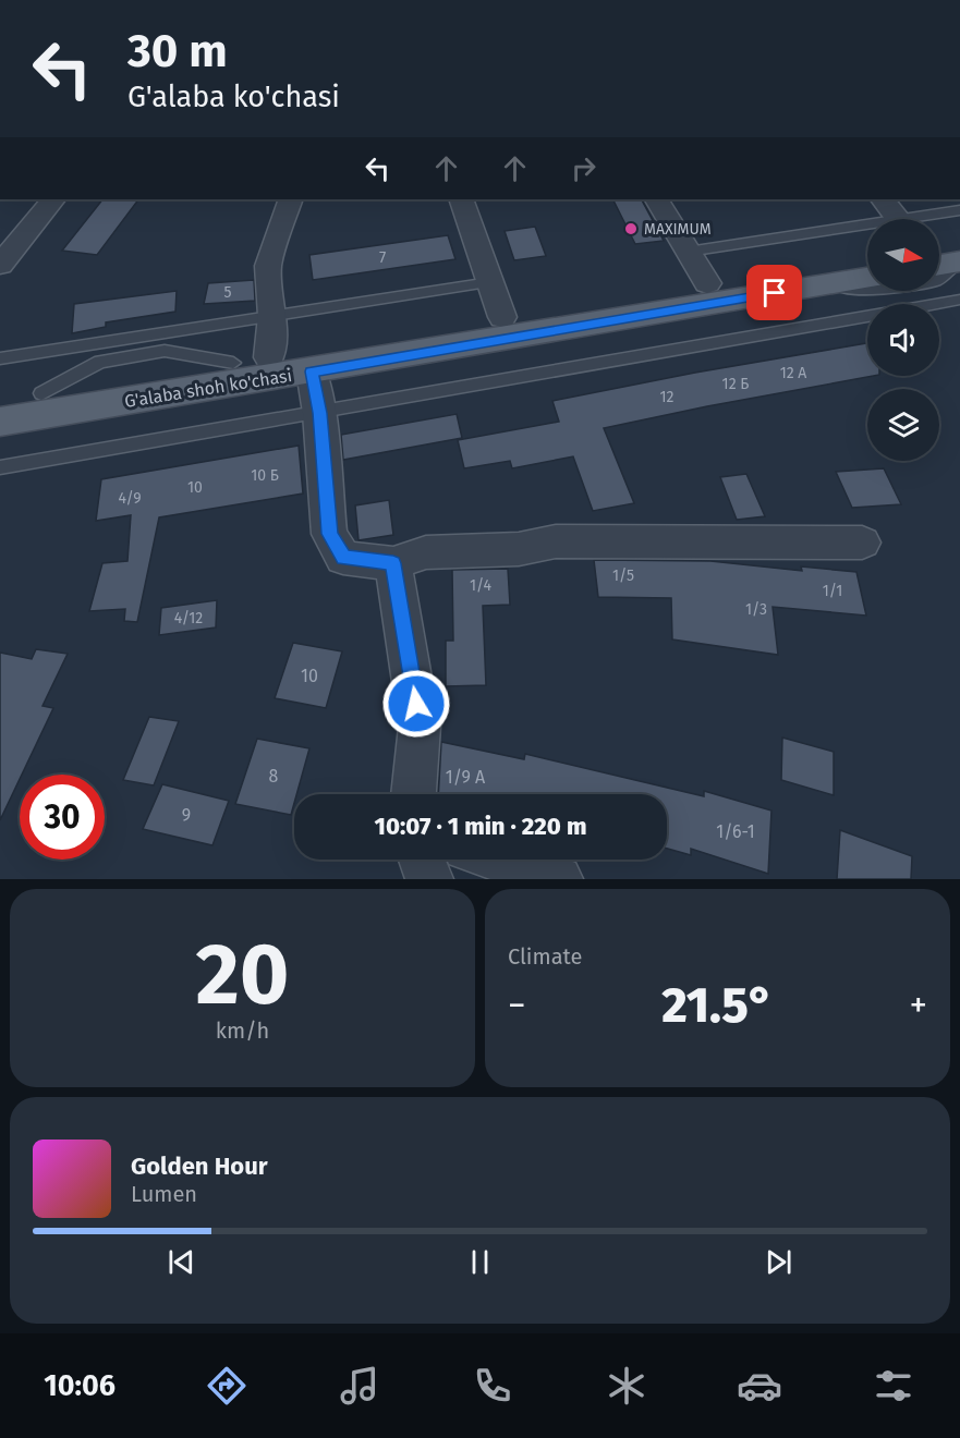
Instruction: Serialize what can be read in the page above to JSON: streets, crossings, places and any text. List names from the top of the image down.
{
  "streets": {
    "main road": ["G'alaba shoh ko'chasi"]
  },
  "places": ["MAXIMUM"],
  "house_numbers": [
    "7",
    "5",
    "12 А",
    "12 Б",
    "12",
    "10 Б",
    "10",
    "4/9",
    "1/5",
    "1/4",
    "1/1",
    "1/3",
    "4/12",
    "10",
    "8",
    "1/9 А",
    "9",
    "1/6-1"
  ],
  "north": "right",
  "page": {
    "turn": ["30 m", "G'alaba ko'chasi"],
    "limit": "30",
    "trip": "10:07 · 1 min · 220 m",
    "tile": [
      ["20", "km/h"],
      "Climate"
    ],
    "heat": ["−", "21.5°", "+"],
    "song": ["Golden Hour", "Lumen"],
    "tabs": "10:06"
  }
}
